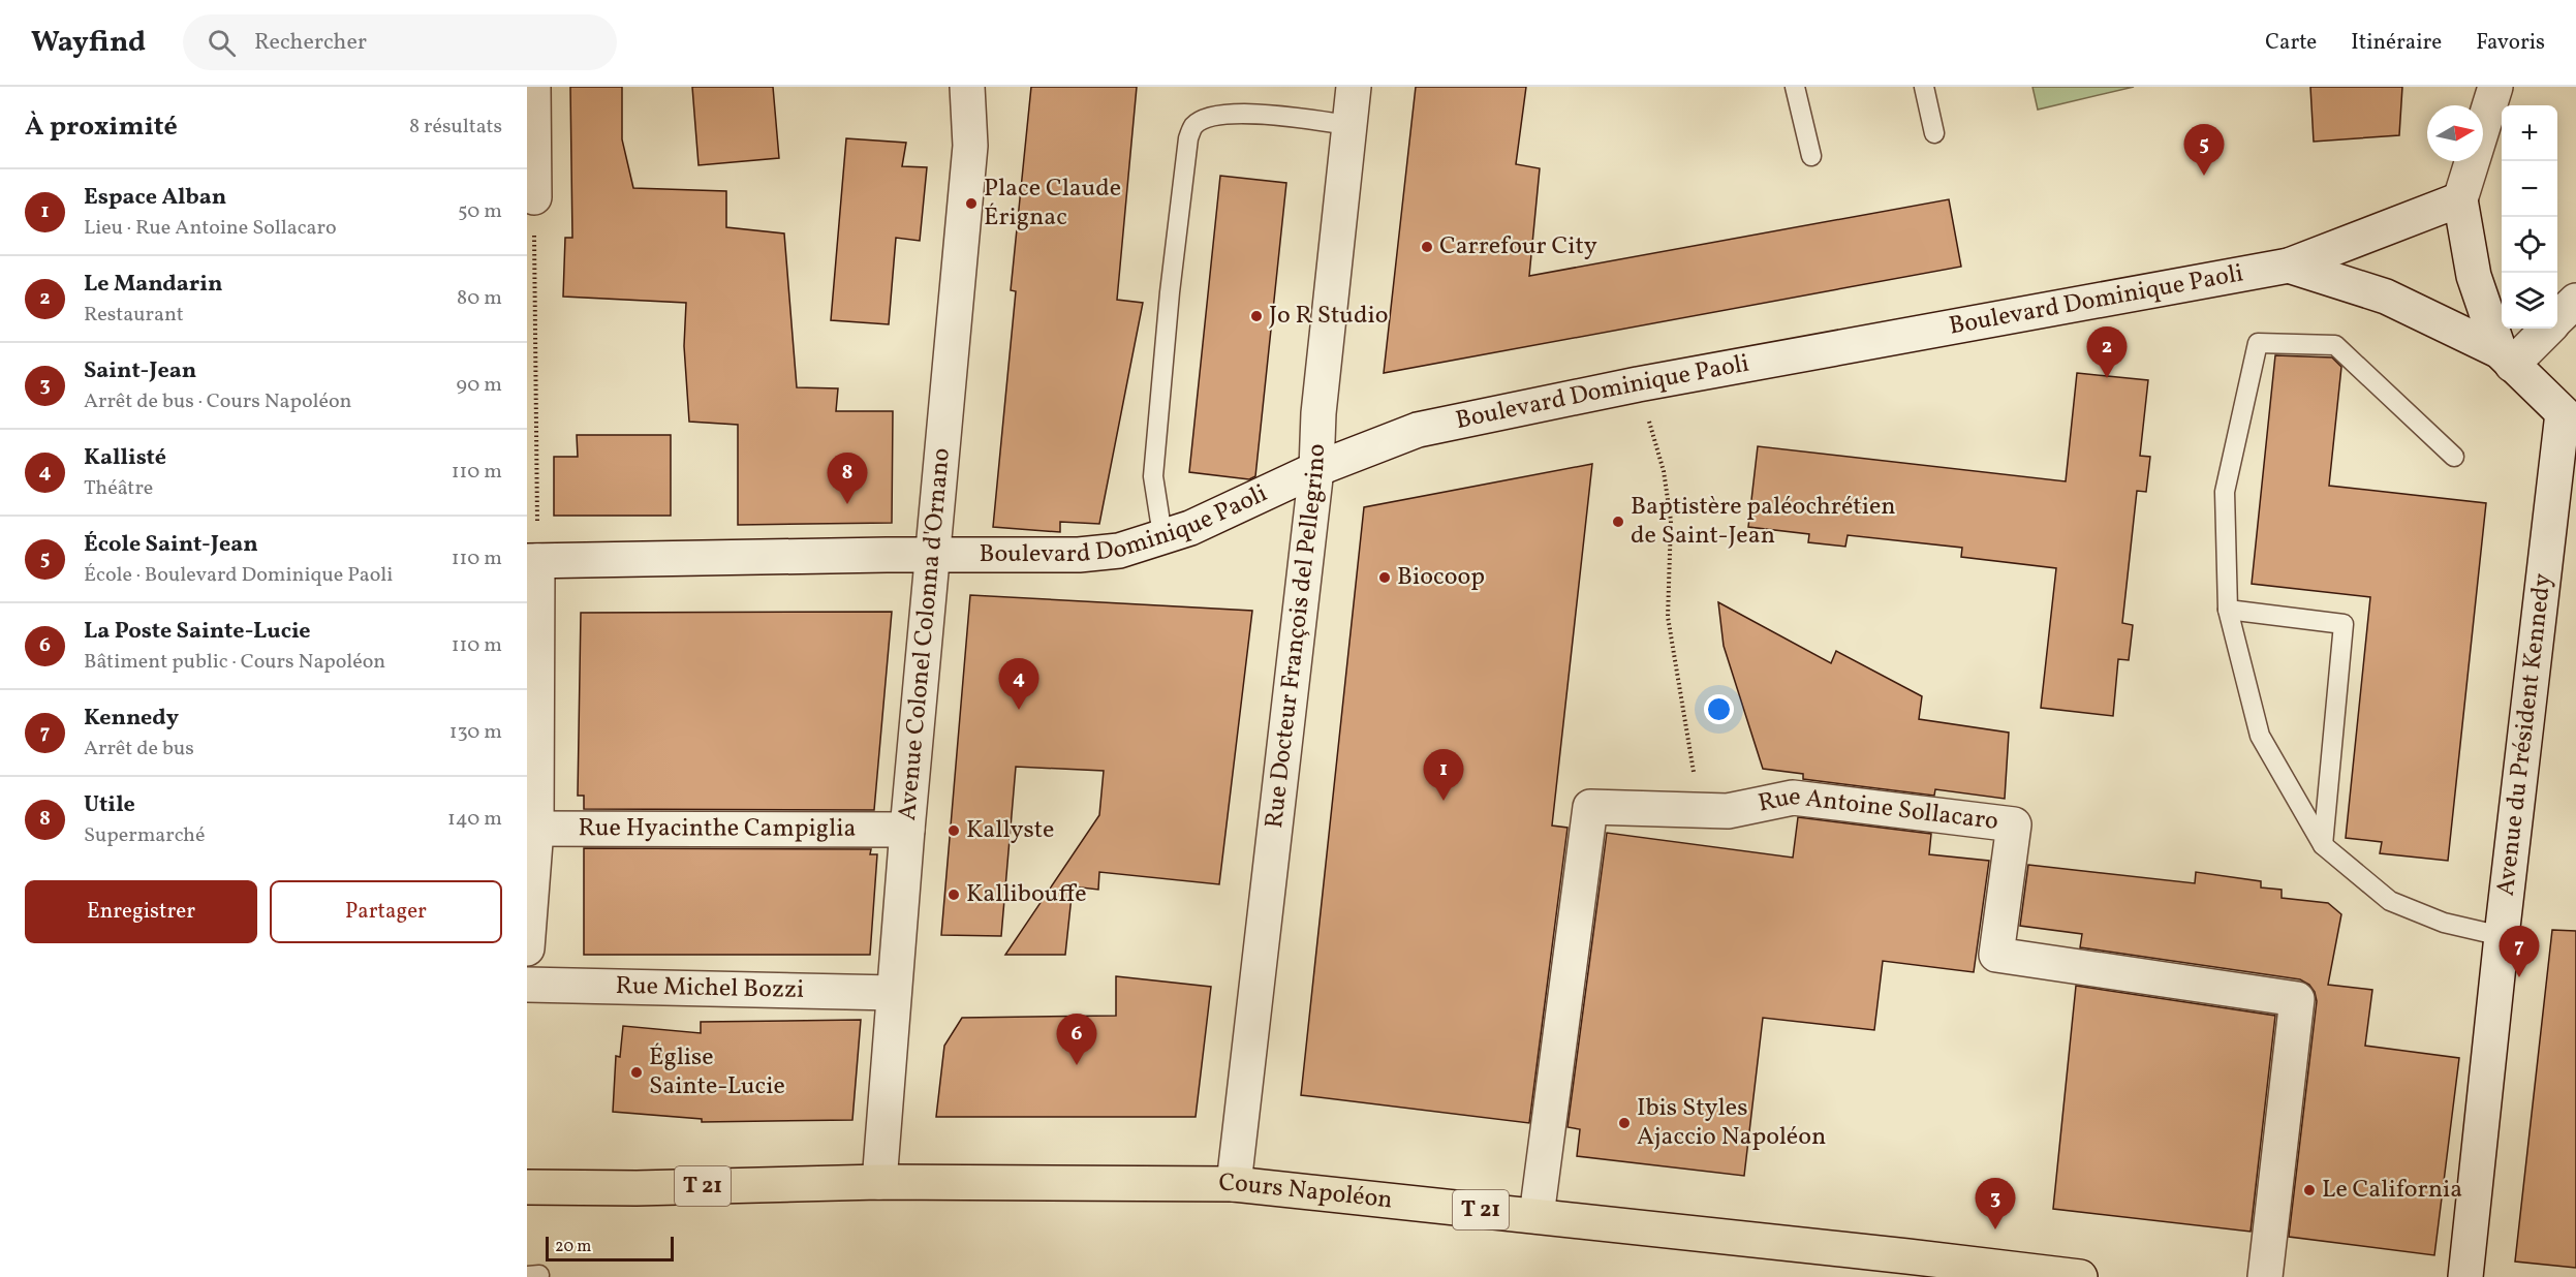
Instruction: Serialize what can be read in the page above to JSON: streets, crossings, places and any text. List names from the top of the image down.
{
  "streets": {
    "main road": ["T 21", "Cours Napoléon"],
    "street": [
      "Boulevard Dominique Paoli",
      "Avenue Colonel Colonna d'Ornano",
      "Rue Docteur François del Pellegrino",
      "Avenue du Président Kennedy",
      "Rue Antoine Sollacaro",
      "Rue Hyacinthe Campiglia",
      "Rue Michel Bozzi"
    ]
  },
  "crossings": [
    ["Boulevard Dominique Paoli", "Avenue Colonel Colonna d'Ornano"],
    ["Boulevard Dominique Paoli", "Rue Docteur François del Pellegrino"],
    ["Avenue Colonel Colonna d'Ornano", "Rue Hyacinthe Campiglia"],
    ["Avenue Colonel Colonna d'Ornano", "Rue Michel Bozzi"],
    ["Avenue Colonel Colonna d'Ornano", "Cours Napoléon"],
    ["Rue Docteur François del Pellegrino", "Cours Napoléon"],
    ["Rue Antoine Sollacaro", "Cours Napoléon"]
  ],
  "places": [
    "Place Claude Érignac",
    "Carrefour City",
    "Jo R Studio",
    "Baptistère paléochrétien de Saint-Jean",
    "Biocoop",
    "Kallyste",
    "Kallibouffe",
    "Église Sainte-Lucie",
    "Ibis Styles Ajaccio Napoléon",
    "Le California"
  ],
  "scale_bar": "20 m",
  "north": "right",
  "page": {
    "header": "Wayfind",
    "search": "Rechercher",
    "nav": ["Carte", "Itinéraire", "Favoris"],
    "heading": ["À proximité", "8 résultats"],
    "map_buttons": ["+", "−"],
    "pins": [
      "5",
      "2",
      "8",
      "4",
      "1",
      "7",
      "6",
      "3"
    ],
    "list": [
      {
        "mark": "1",
        "name": "Espace Alban",
        "note": "Lieu · Rue Antoine Sollacaro",
        "value": "50 m"
      },
      {
        "mark": "2",
        "name": "Le Mandarin",
        "note": "Restaurant",
        "value": "80 m"
      },
      {
        "mark": "3",
        "name": "Saint-Jean",
        "note": "Arrêt de bus · Cours Napoléon",
        "value": "90 m"
      },
      {
        "mark": "4",
        "name": "Kallisté",
        "note": "Théâtre",
        "value": "110 m"
      },
      {
        "mark": "5",
        "name": "École Saint-Jean",
        "note": "École · Boulevard Dominique Paoli",
        "value": "110 m"
      },
      {
        "mark": "6",
        "name": "La Poste Sainte-Lucie",
        "note": "Bâtiment public · Cours Napoléon",
        "value": "110 m"
      },
      {
        "mark": "7",
        "name": "Kennedy",
        "note": "Arrêt de bus",
        "value": "130 m"
      },
      {
        "mark": "8",
        "name": "Utile",
        "note": "Supermarché",
        "value": "140 m"
      }
    ],
    "buttons": ["Enregistrer", "Partager"],
    "scale": "20 m"
  }
}
